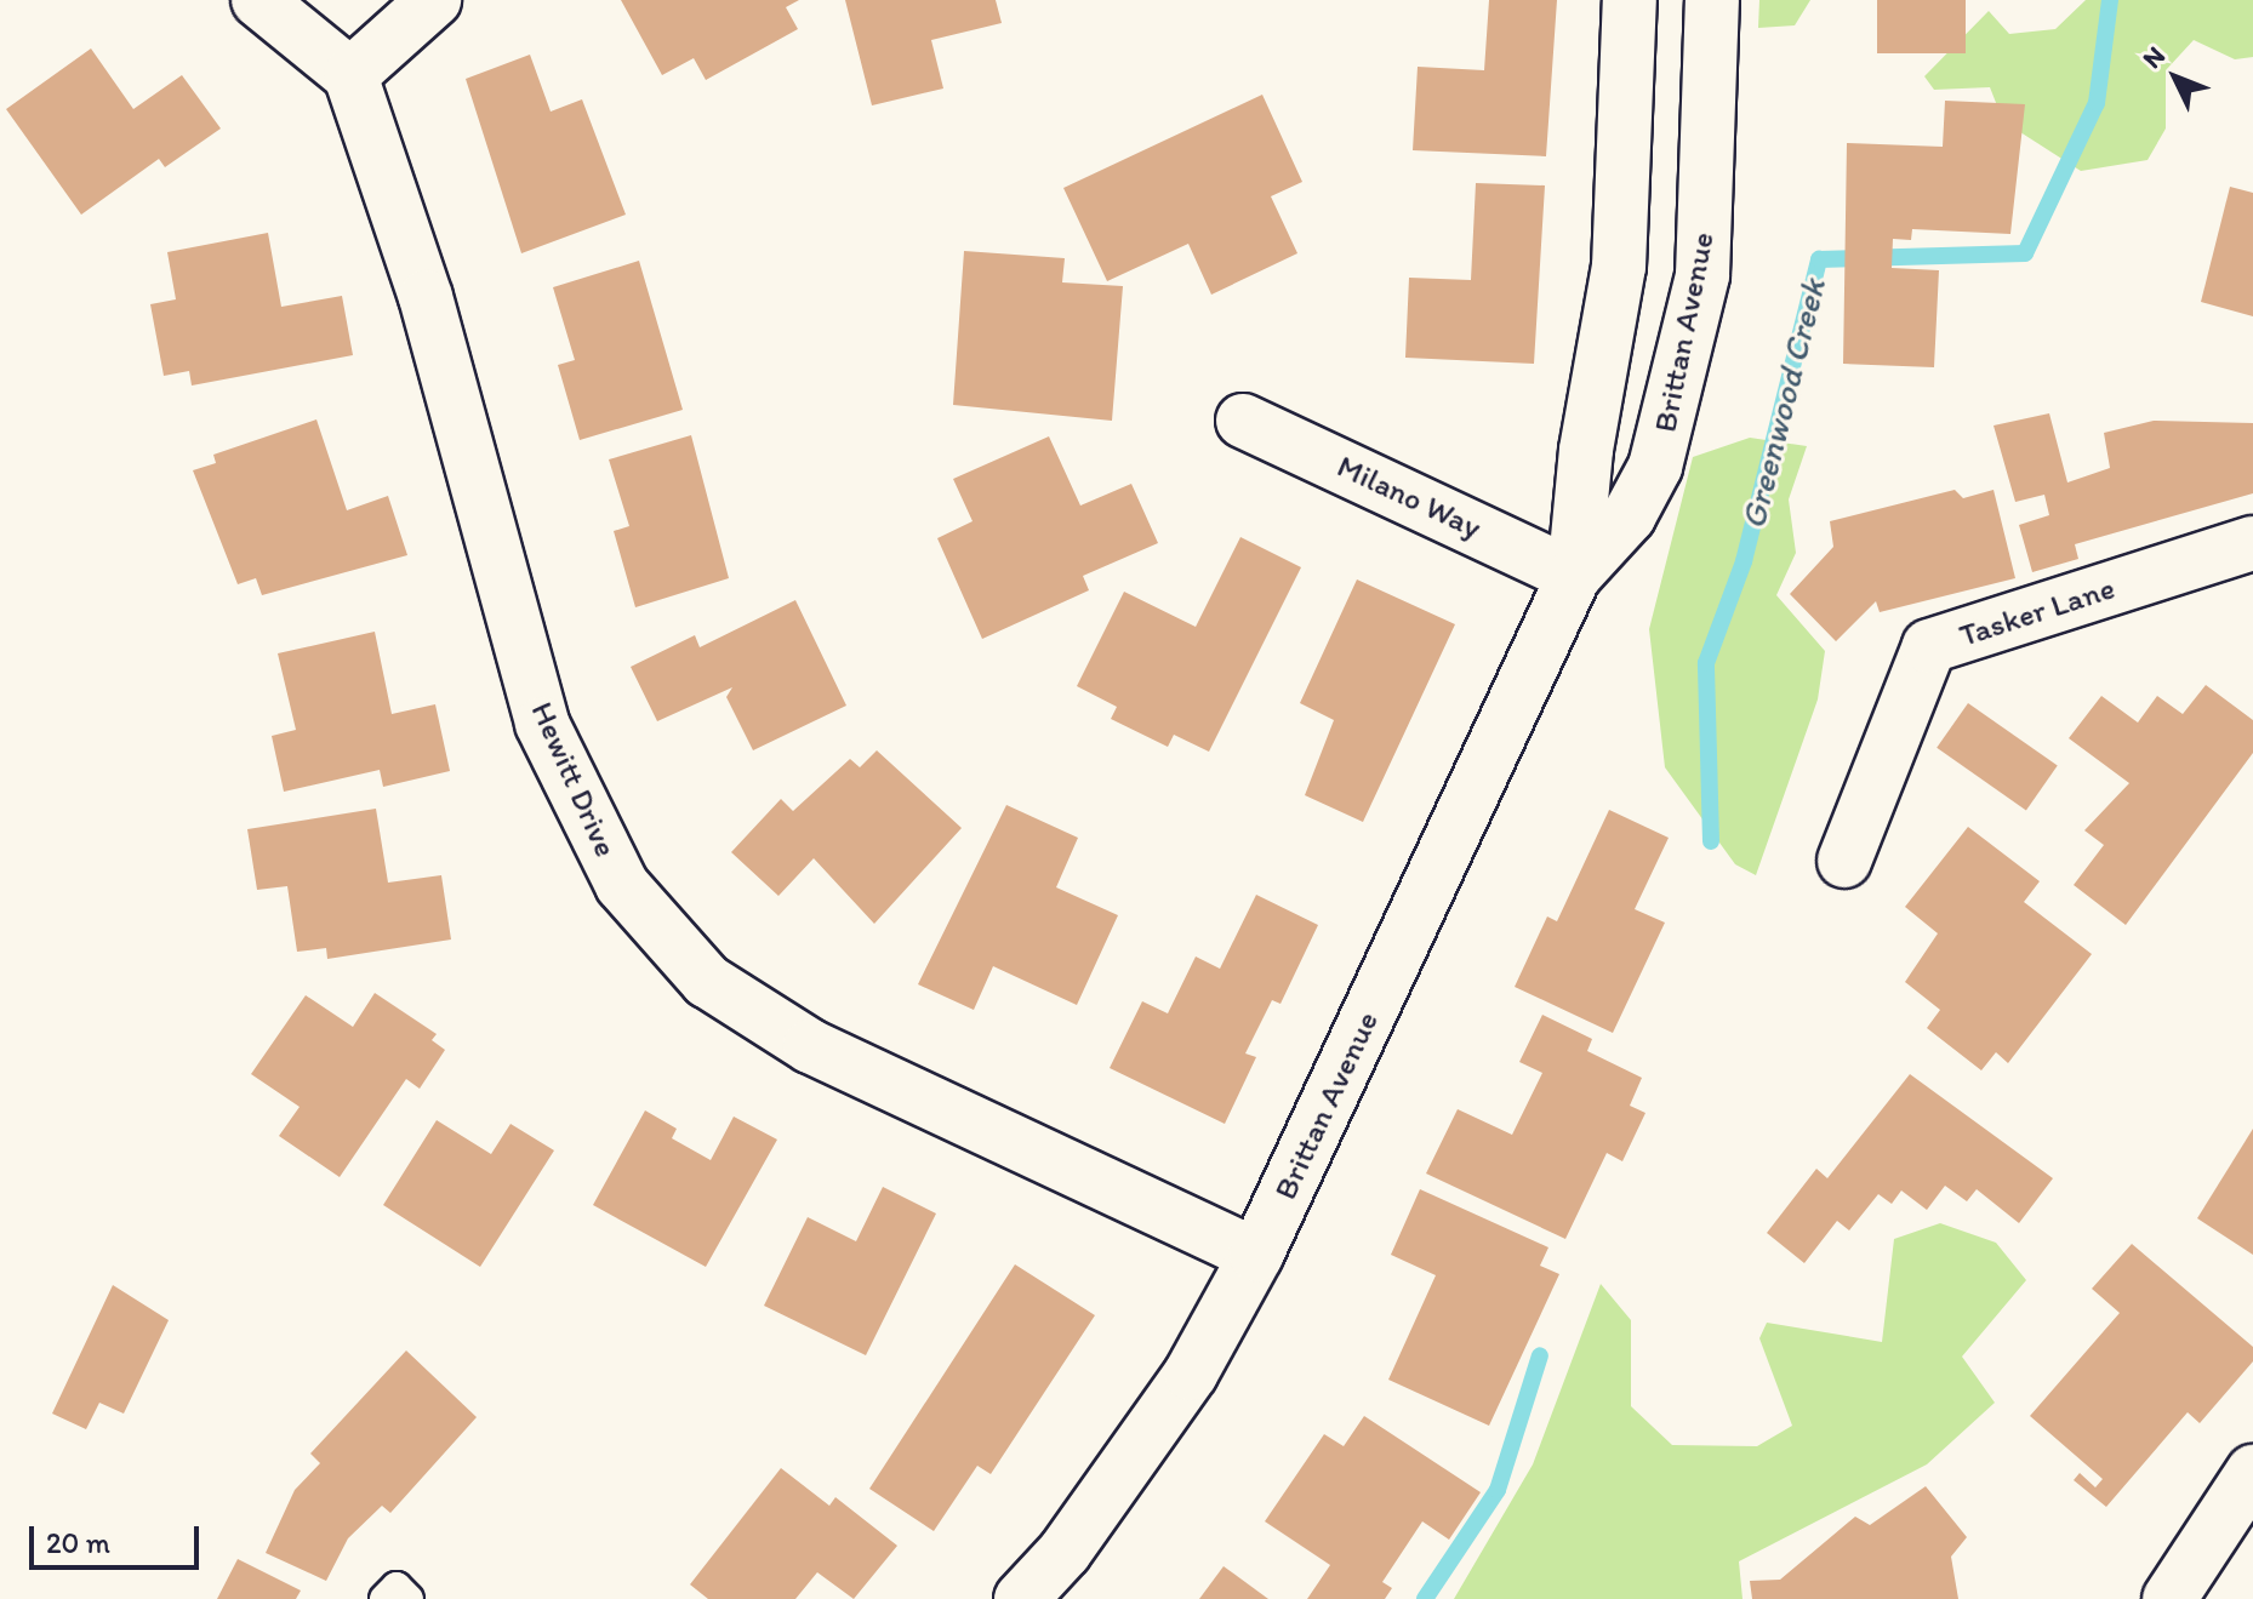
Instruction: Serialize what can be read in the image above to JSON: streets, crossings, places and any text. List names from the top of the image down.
{
  "streets": {
    "street": [
      "Brittan Avenue",
      "Milano Way",
      "Tasker Lane",
      "Hewitt Drive"
    ]
  },
  "crossings": [
    ["Brittan Avenue", "Milano Way"],
    ["Brittan Avenue", "Hewitt Drive"]
  ],
  "water": ["Greenwood Creek"],
  "scale_bar": "20 m",
  "north": "top left"
}
